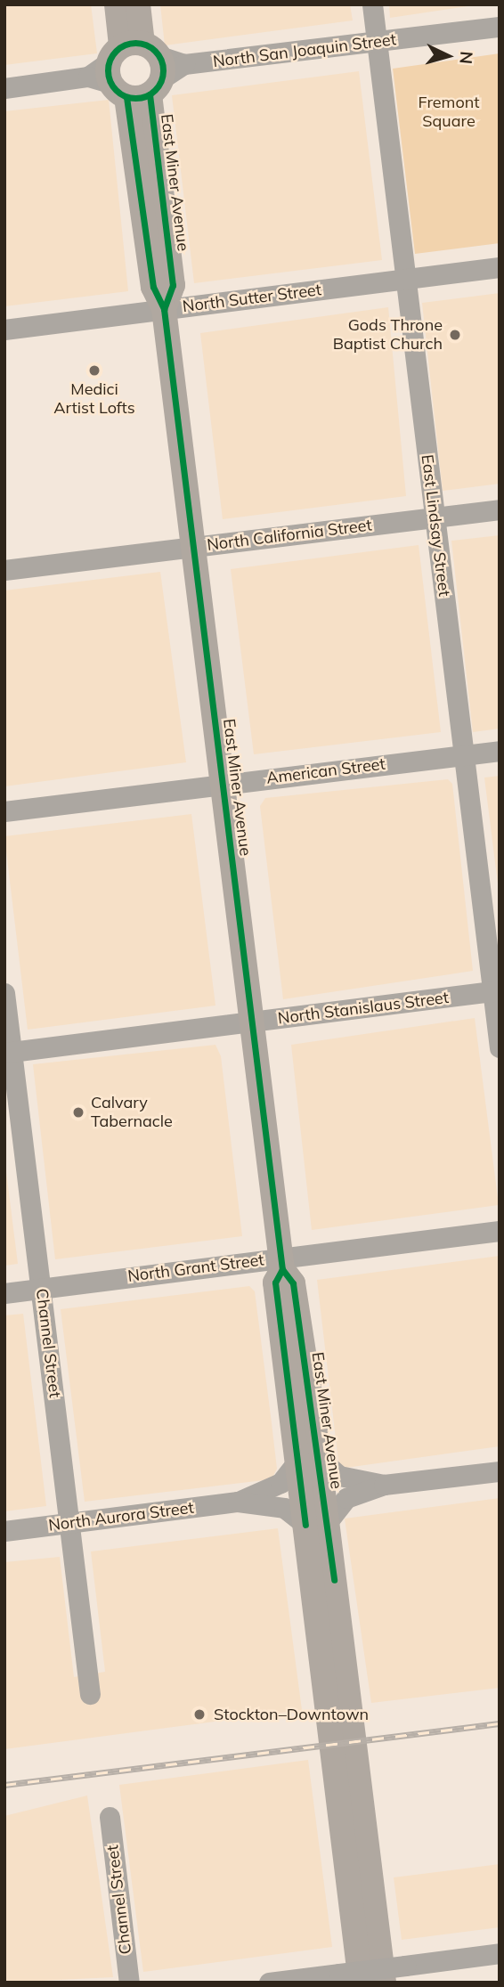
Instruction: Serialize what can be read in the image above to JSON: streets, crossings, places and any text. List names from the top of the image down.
{
  "streets": {
    "main road": ["East Miner Avenue"],
    "street": [
      "North San Joaquin Street",
      "North Sutter Street",
      "East Lindsay Street",
      "North California Street",
      "American Street",
      "North Stanislaus Street",
      "North Grant Street",
      "Channel Street",
      "North Aurora Street"
    ]
  },
  "crossings": [
    ["North San Joaquin Street", "East Miner Avenue"],
    ["North San Joaquin Street", "East Lindsay Street"],
    ["East Miner Avenue", "North Sutter Street"],
    ["East Miner Avenue", "North California Street"],
    ["East Miner Avenue", "American Street"],
    ["East Miner Avenue", "North Stanislaus Street"],
    ["East Miner Avenue", "North Grant Street"],
    ["East Miner Avenue", "North Aurora Street"],
    ["North Sutter Street", "East Lindsay Street"],
    ["East Lindsay Street", "North California Street"],
    ["East Lindsay Street", "American Street"],
    ["East Lindsay Street", "North Stanislaus Street"],
    ["North Stanislaus Street", "Channel Street"],
    ["North Grant Street", "Channel Street"],
    ["Channel Street", "North Aurora Street"]
  ],
  "parks": ["Fremont Square"],
  "places": [
    "Gods Throne Baptist Church",
    "Medici Artist Lofts",
    "Calvary Tabernacle",
    "Stockton–Downtown"
  ],
  "north": "right"
}
